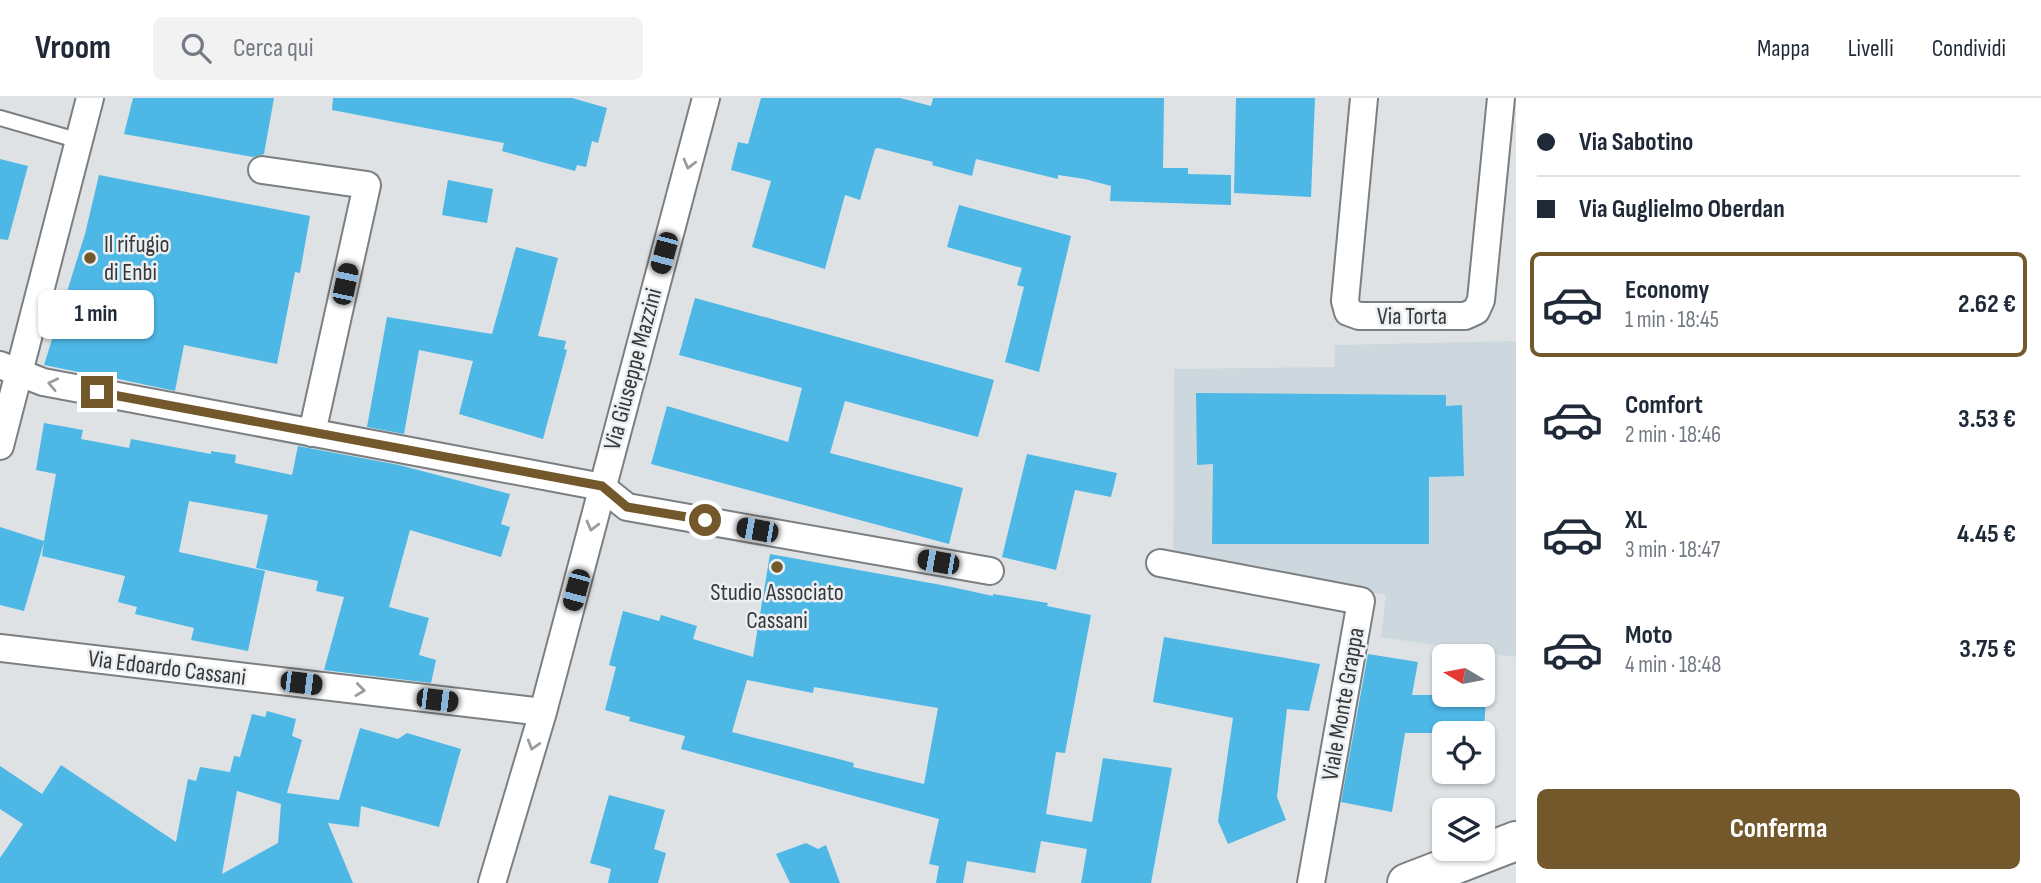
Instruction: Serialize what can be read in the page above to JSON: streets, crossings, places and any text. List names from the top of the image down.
{
  "streets": {
    "street": [
      "Via Torta",
      "Via Giuseppe Mazzini",
      "Via Edoardo Cassani",
      "Viale Monte Grappa"
    ]
  },
  "crossings": [
    ["Via Giuseppe Mazzini", "Via Edoardo Cassani"]
  ],
  "one_way": ["Via Giuseppe Mazzini", "Via Edoardo Cassani"],
  "places": ["Il rifugio di Enbi", "Studio Associato Cassani"],
  "north": "left",
  "page": {
    "header": "Vroom",
    "search": "Cerca qui",
    "nav": ["Mappa", "Livelli", "Condividi"],
    "banner": ["Via Sabotino", "Via Guglielmo Oberdan"],
    "list": [
      {
        "name": "Economy",
        "note": "1 min · 18:45",
        "value": "2.62 €"
      },
      {
        "name": "Comfort",
        "note": "2 min · 18:46",
        "value": "3.53 €"
      },
      {
        "name": "XL",
        "note": "3 min · 18:47",
        "value": "4.45 €"
      },
      {
        "name": "Moto",
        "note": "4 min · 18:48",
        "value": "3.75 €"
      }
    ],
    "bubble": "1 min",
    "buttons": "Conferma"
  }
}
